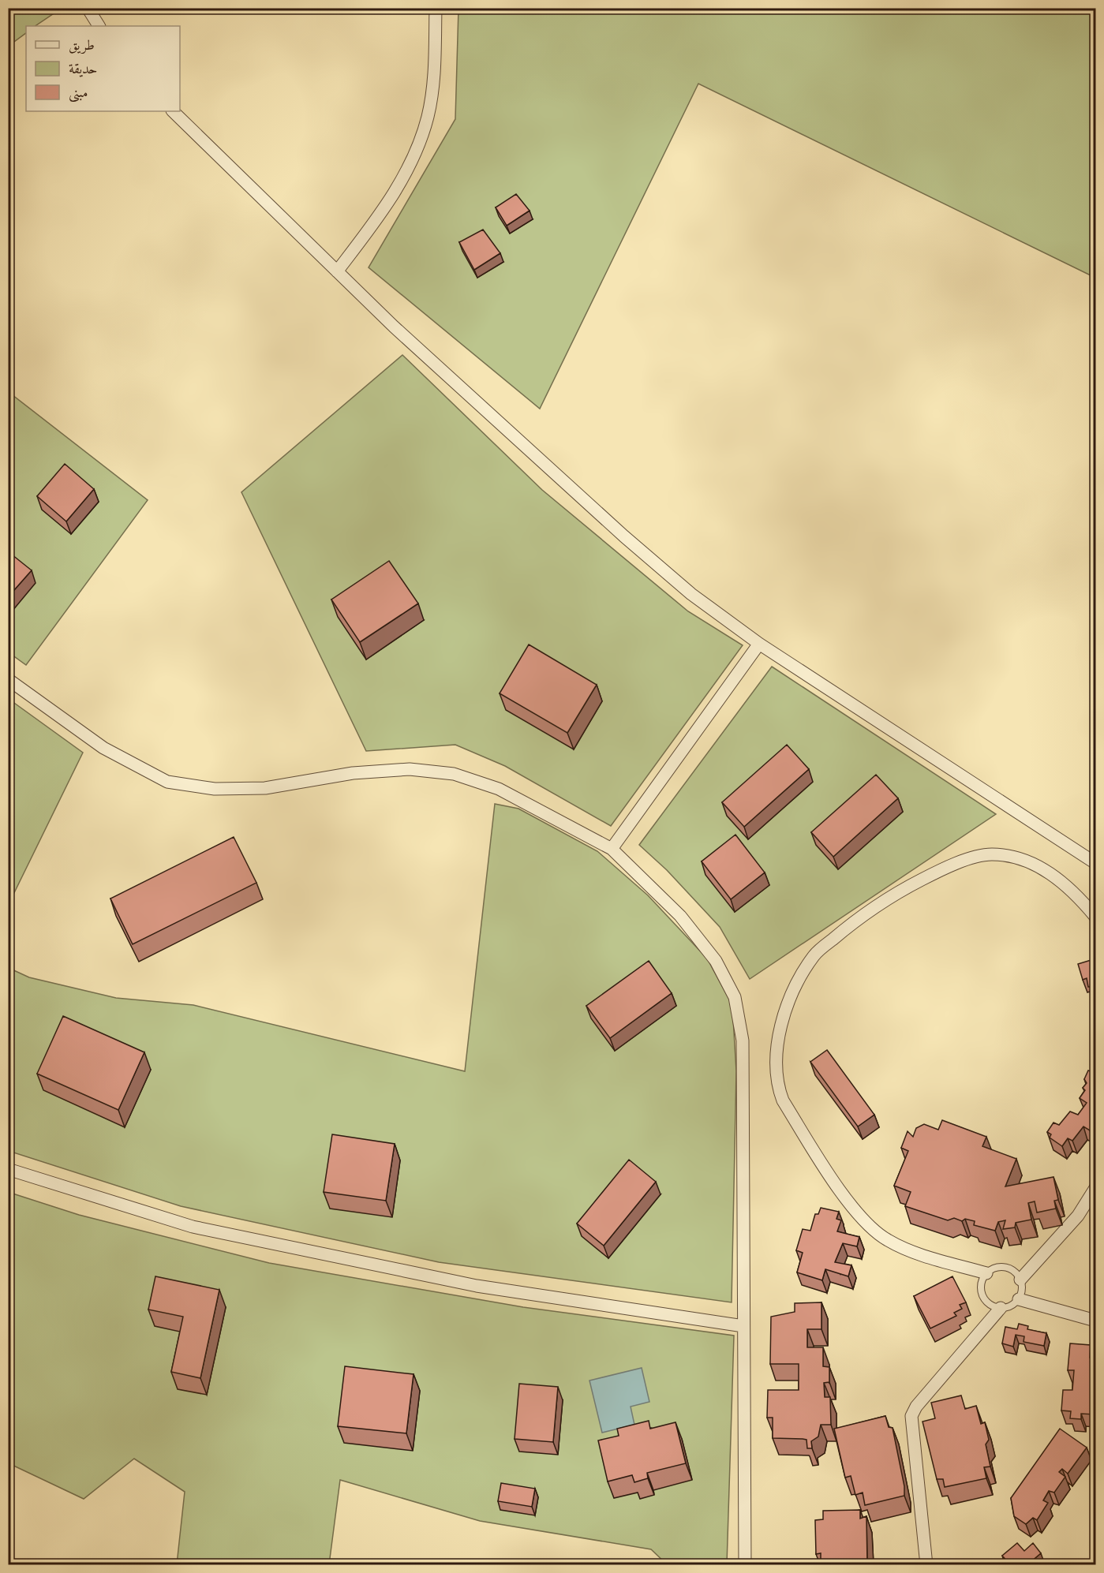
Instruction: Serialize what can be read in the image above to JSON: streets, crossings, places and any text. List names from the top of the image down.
{
  "legend": ["طريق", "حديقة", "مبنى"]
}
